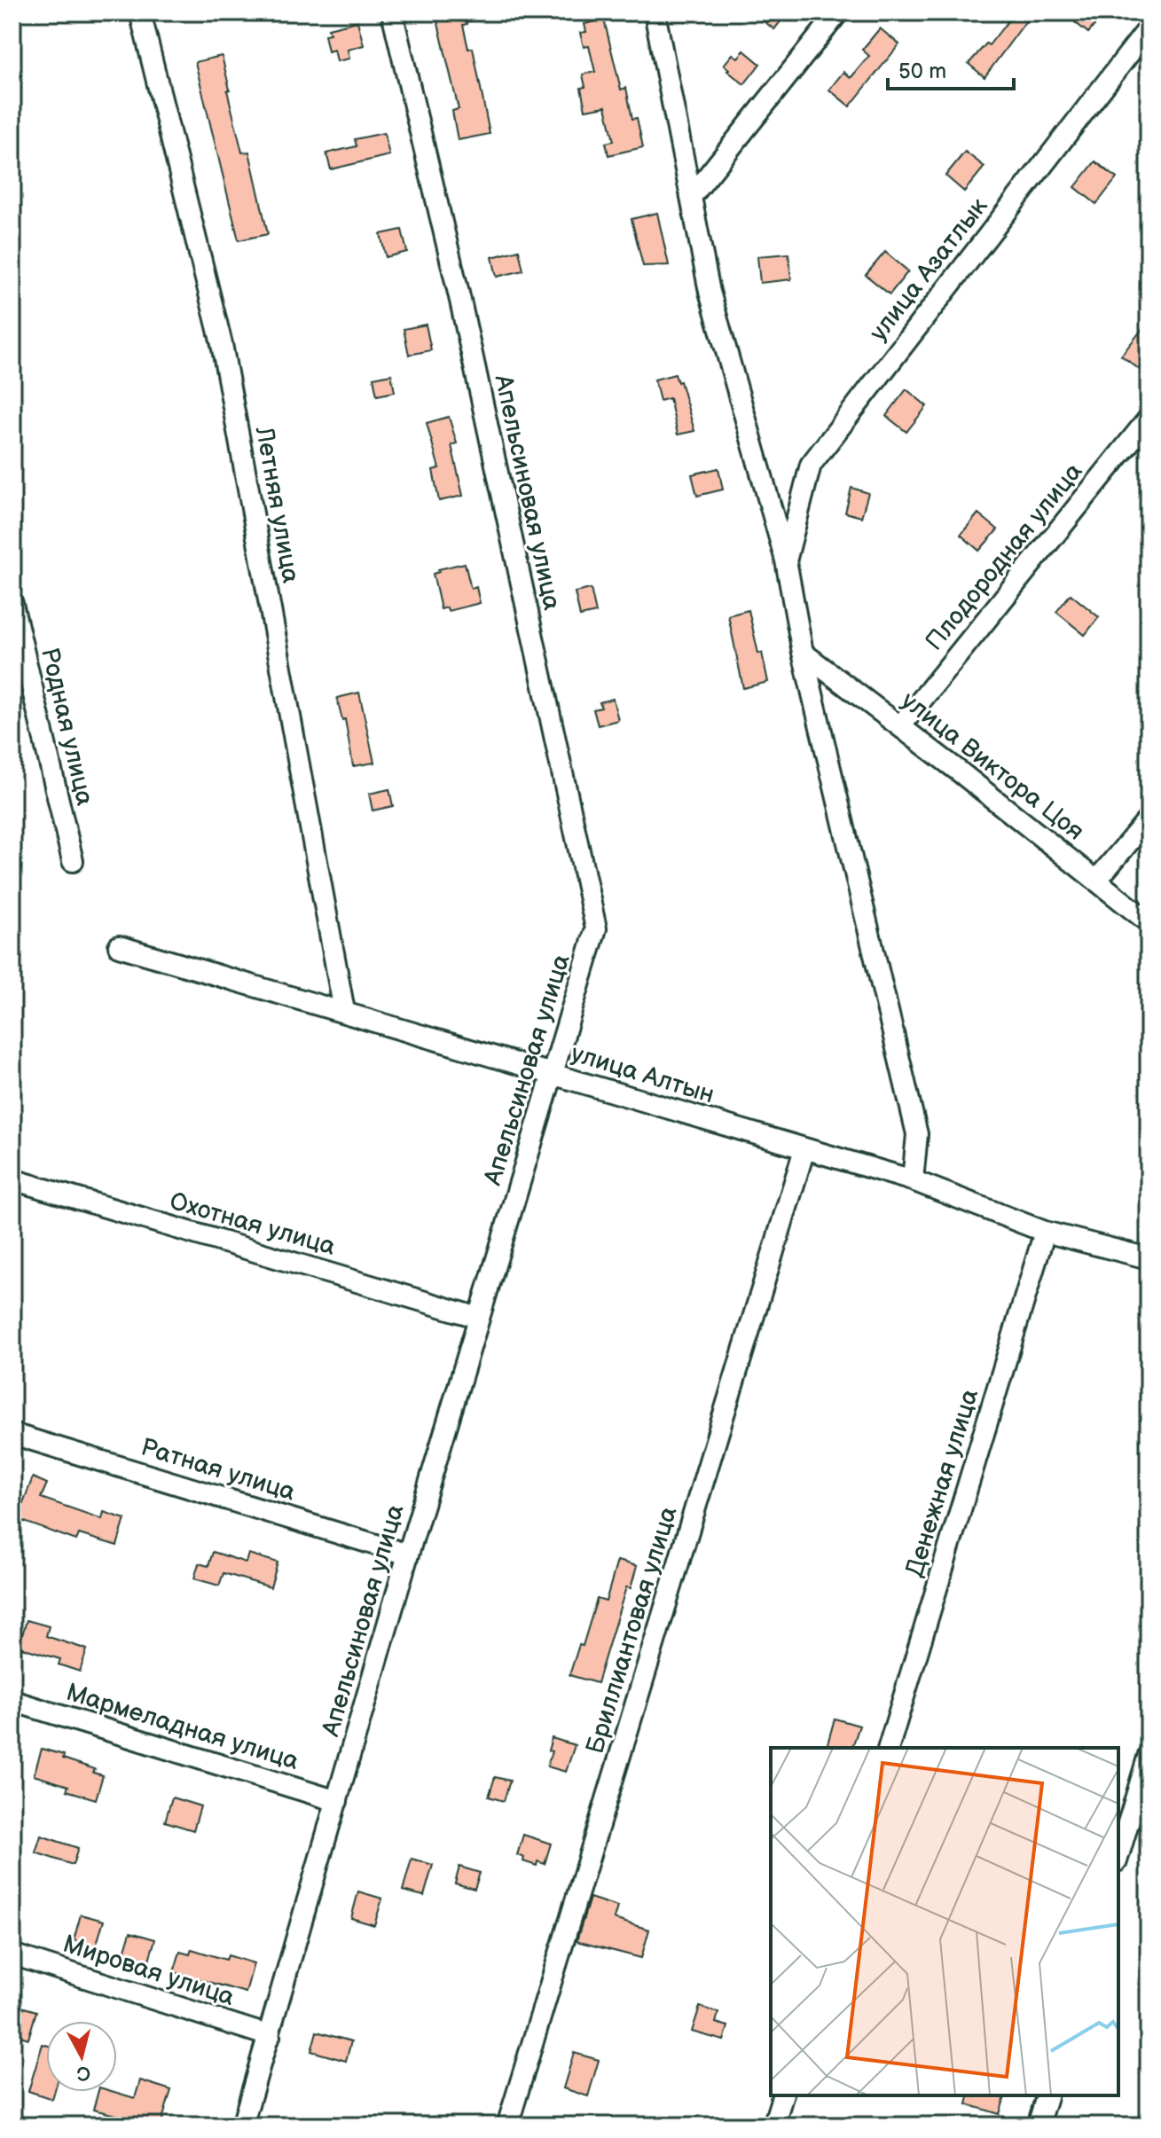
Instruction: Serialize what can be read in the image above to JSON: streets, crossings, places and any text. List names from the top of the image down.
{
  "streets": {
    "street": [
      "улица Азатлык",
      "Апельсиновая улица",
      "Летняя улица",
      "Плодородная улица",
      "Родная улица",
      "улица Виктора Цоя",
      "улица Алтын",
      "Охотная улица",
      "Ратная улица",
      "Денежная улица",
      "Бриллиантовая улица",
      "Мармеладная улица",
      "Мировая улица"
    ]
  },
  "crossings": [
    ["Апельсиновая улица", "улица Алтын"],
    ["Апельсиновая улица", "Охотная улица"],
    ["Апельсиновая улица", "Ратная улица"],
    ["Апельсиновая улица", "Мармеладная улица"],
    ["Апельсиновая улица", "Мировая улица"],
    ["Летняя улица", "улица Алтын"],
    ["Плодородная улица", "улица Виктора Цоя"],
    ["улица Алтын", "Денежная улица"],
    ["улица Алтын", "Бриллиантовая улица"]
  ],
  "scale_bar": "50 m",
  "north": "bottom"
}
